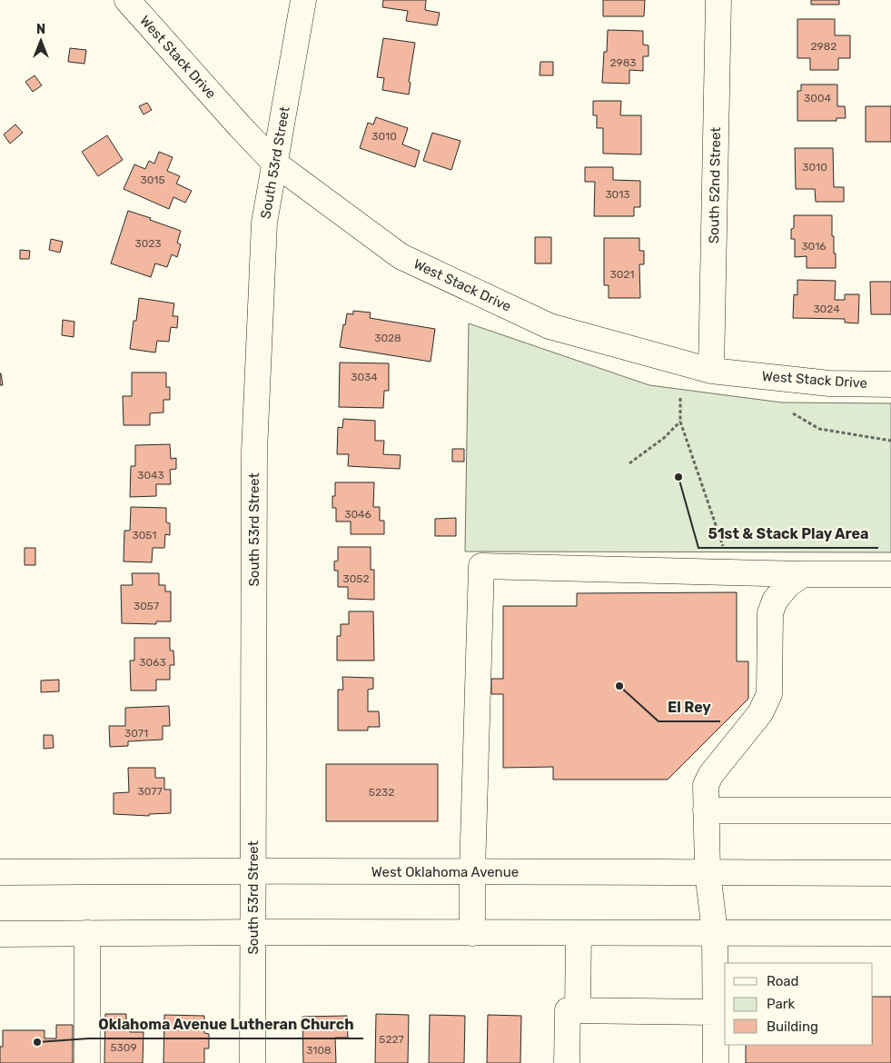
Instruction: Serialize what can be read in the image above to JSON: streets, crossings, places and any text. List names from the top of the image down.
{
  "streets": {
    "street": [
      "West Stack Drive",
      "South 53rd Street",
      "South 52nd Street",
      "West Oklahoma Avenue"
    ]
  },
  "crossings": [
    ["West Stack Drive", "South 53rd Street"],
    ["West Stack Drive", "South 52nd Street"],
    ["South 53rd Street", "West Oklahoma Avenue"]
  ],
  "places": ["51st & Stack Play Area", "El Rey", "Oklahoma Avenue Lutheran Church"],
  "house_numbers": [
    "2982",
    "2983",
    "3004",
    "3010",
    "3010",
    "3015",
    "3013",
    "3023",
    "3016",
    "3021",
    "3024",
    "3028",
    "3034",
    "3043",
    "3046",
    "3051",
    "3052",
    "3057",
    "3063",
    "3071",
    "3077",
    "5232",
    "5227",
    "5309",
    "3108"
  ],
  "legend": ["Road", "Park", "Building"],
  "north": "top"
}
